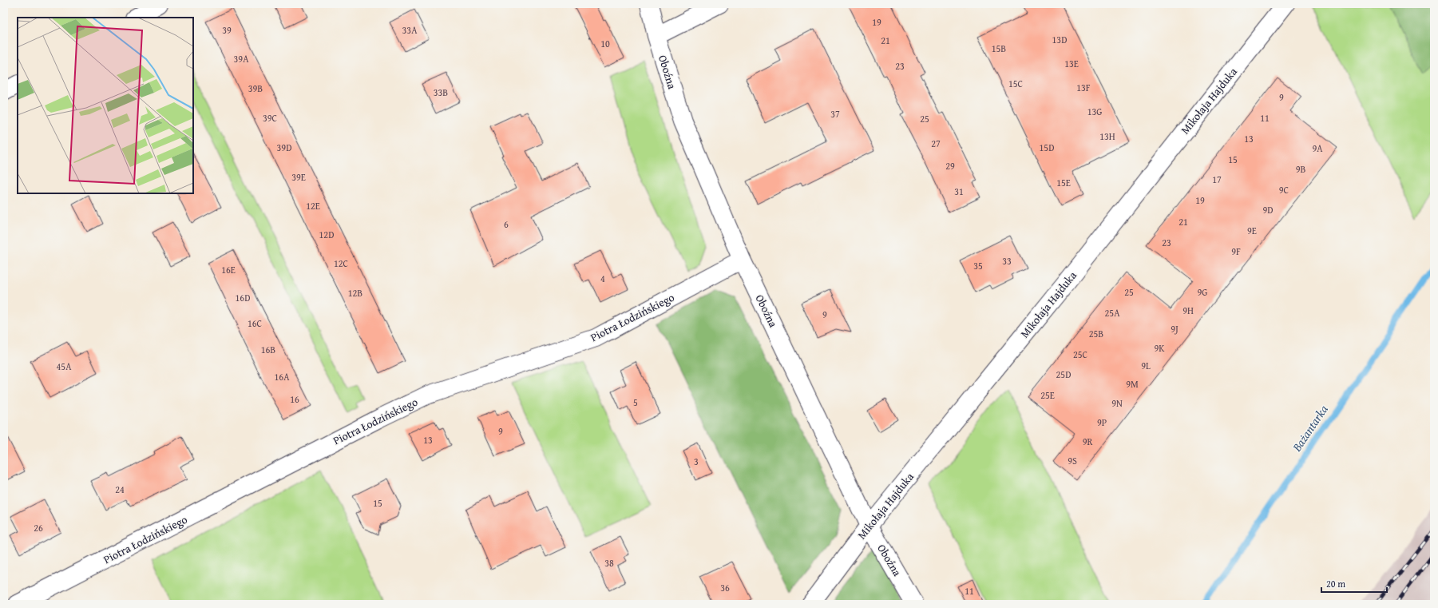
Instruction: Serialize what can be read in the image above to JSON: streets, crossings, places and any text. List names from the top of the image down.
{
  "streets": {
    "street": ["Oboźna", "Mikołaja Hajduka", "Piotra Łodzińskiego"]
  },
  "crossings": [
    ["Oboźna", "Mikołaja Hajduka"],
    ["Oboźna", "Piotra Łodzińskiego"]
  ],
  "water": ["Bażantarka"],
  "house_numbers": [
    "19",
    "39",
    "33A",
    "13D",
    "21",
    "10",
    "15B",
    "39A",
    "13E",
    "23",
    "15C",
    "13F",
    "39B",
    "33B",
    "9",
    "13G",
    "37",
    "39C",
    "11",
    "25",
    "13H",
    "13",
    "27",
    "39D",
    "15D",
    "9A",
    "15",
    "29",
    "9B",
    "39E",
    "17",
    "15E",
    "9C",
    "31",
    "19",
    "12E",
    "9D",
    "21",
    "6",
    "9E",
    "12D",
    "23",
    "9F",
    "33",
    "12C",
    "35",
    "16E",
    "4",
    "25",
    "9G",
    "12B",
    "16D",
    "9H",
    "25A",
    "9",
    "16C",
    "9J",
    "25B",
    "9K",
    "16B",
    "25C",
    "9L",
    "45A",
    "25D",
    "16A",
    "9M",
    "25E",
    "16",
    "5",
    "9N",
    "9P",
    "9",
    "13",
    "9R",
    "9S",
    "3",
    "24",
    "15",
    "26",
    "38",
    "36",
    "11"
  ],
  "scale_bar": "20 m"
}
